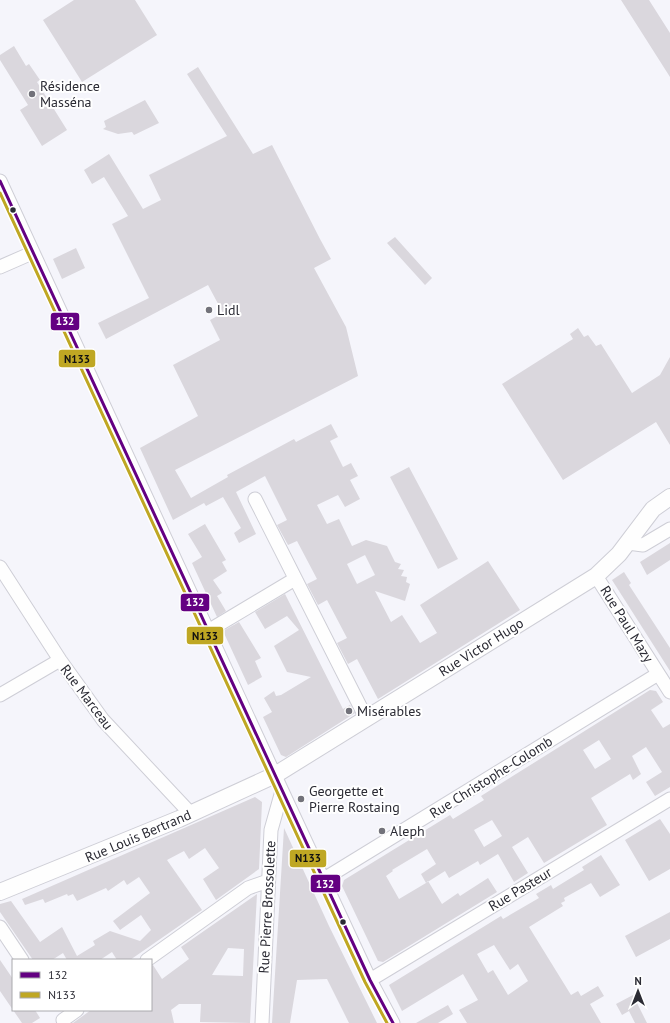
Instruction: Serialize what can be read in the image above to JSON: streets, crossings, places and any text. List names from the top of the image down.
{
  "streets": {
    "main road": ["Rue Victor Hugo", "Rue Louis Bertrand"],
    "street": [
      "Rue Paul Mazy",
      "Rue Marceau",
      "Rue Christophe-Colomb",
      "Rue Pasteur",
      "Rue Pierre Brossolette"
    ]
  },
  "crossings": [
    ["Rue Paul Mazy", "Rue Victor Hugo"],
    ["Rue Paul Mazy", "Rue Christophe-Colomb"],
    ["Rue Victor Hugo", "Rue Louis Bertrand"],
    ["Rue Marceau", "Rue Louis Bertrand"]
  ],
  "places": [
    "Résidence Masséna",
    "Lidl",
    "Misérables",
    "Georgette et Pierre Rostaing",
    "Aleph"
  ],
  "lines": ["transit line 132", "transit line N133"],
  "legend": ["132", "N133"],
  "north": "top"
}
